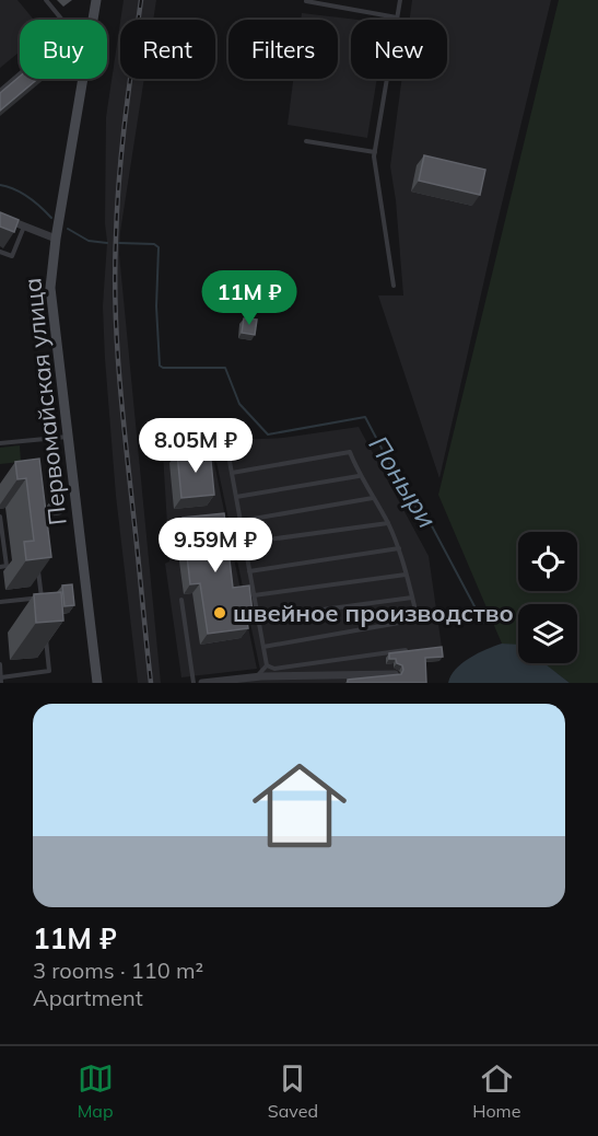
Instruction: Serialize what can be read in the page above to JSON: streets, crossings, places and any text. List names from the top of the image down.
{
  "streets": {
    "street": ["Первомайская улица"]
  },
  "water": ["Поныри"],
  "places": ["швейное производство"],
  "page": {
    "chip": [
      "Buy",
      "Rent",
      "Filters",
      "New"
    ],
    "price": ["11M ₽", "8.05M ₽", "9.59M ₽"],
    "list": [
      {
        "name": "11M ₽",
        "note": "3 rooms · 110 m² · Apartment"
      }
    ],
    "tabs": ["Map", "Saved", "Home"]
  }
}
